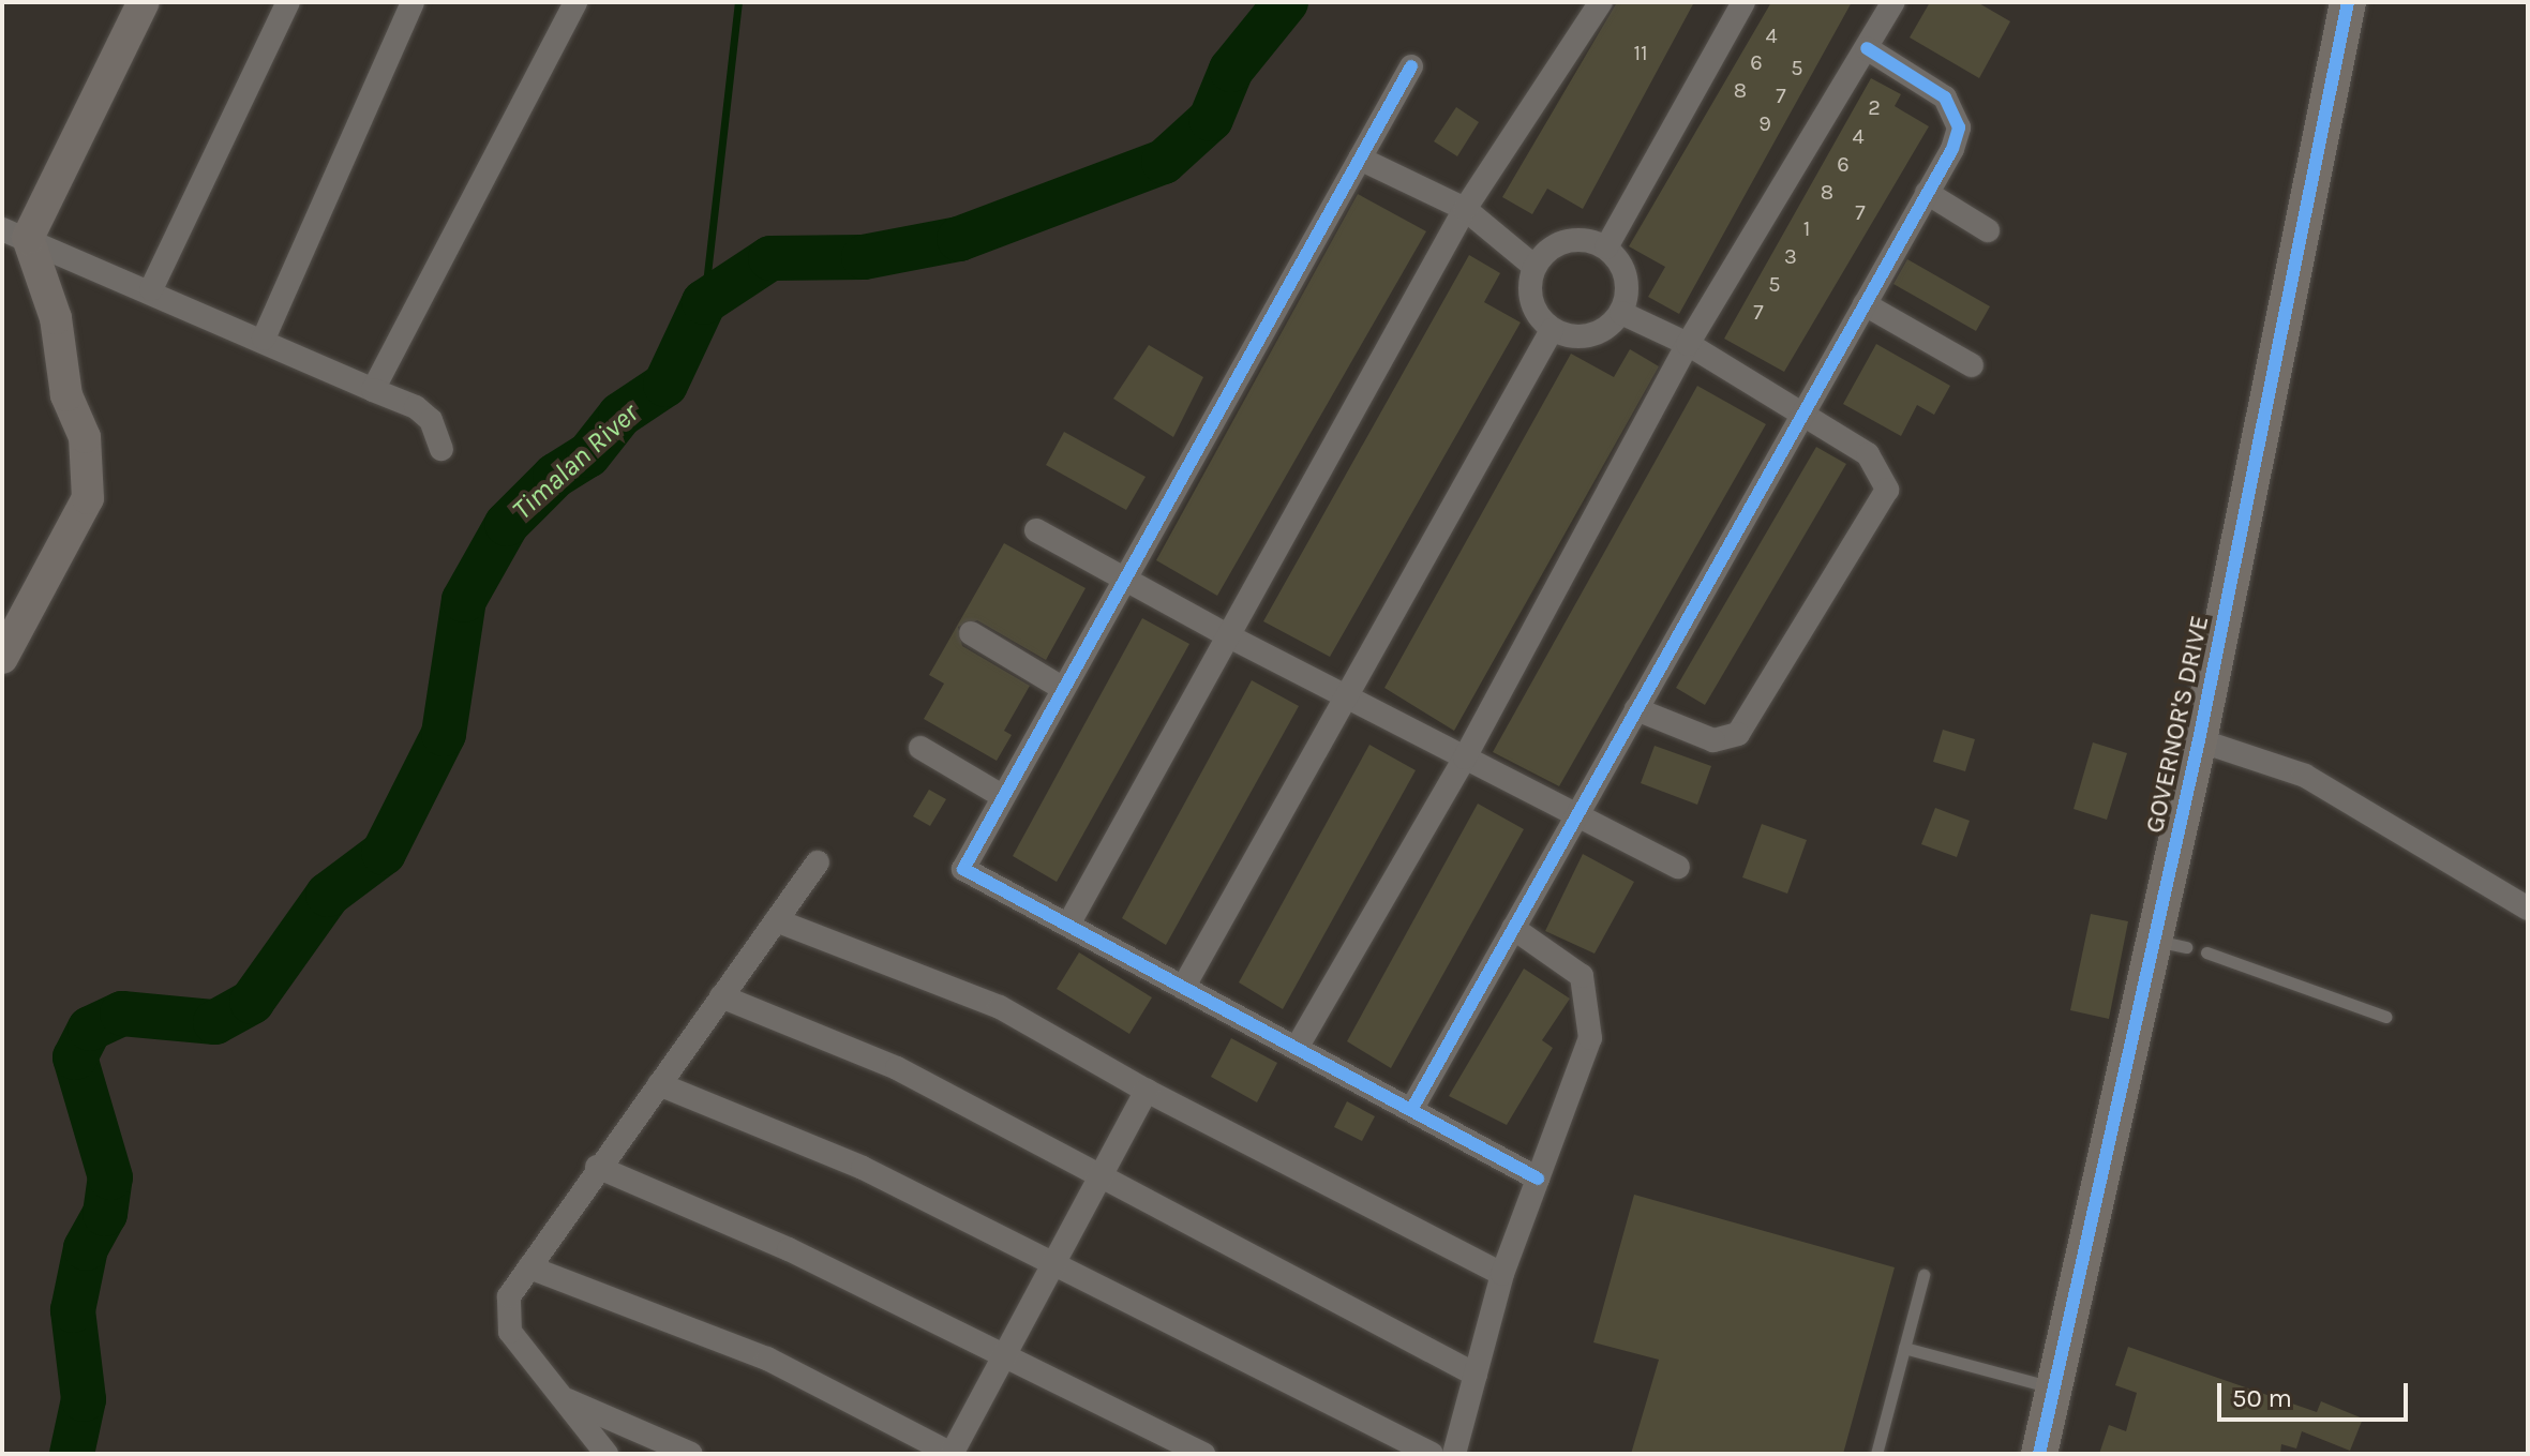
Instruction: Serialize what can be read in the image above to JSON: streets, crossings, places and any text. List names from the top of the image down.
{
  "streets": {
    "main road": ["GOVERNOR'S DRIVE"]
  },
  "water": ["Timalan River"],
  "house_numbers": [
    "4",
    "11",
    "6",
    "5",
    "8",
    "7",
    "2",
    "9",
    "4",
    "6",
    "8",
    "7",
    "1",
    "3",
    "5",
    "7"
  ],
  "scale_bar": "50 m"
}
